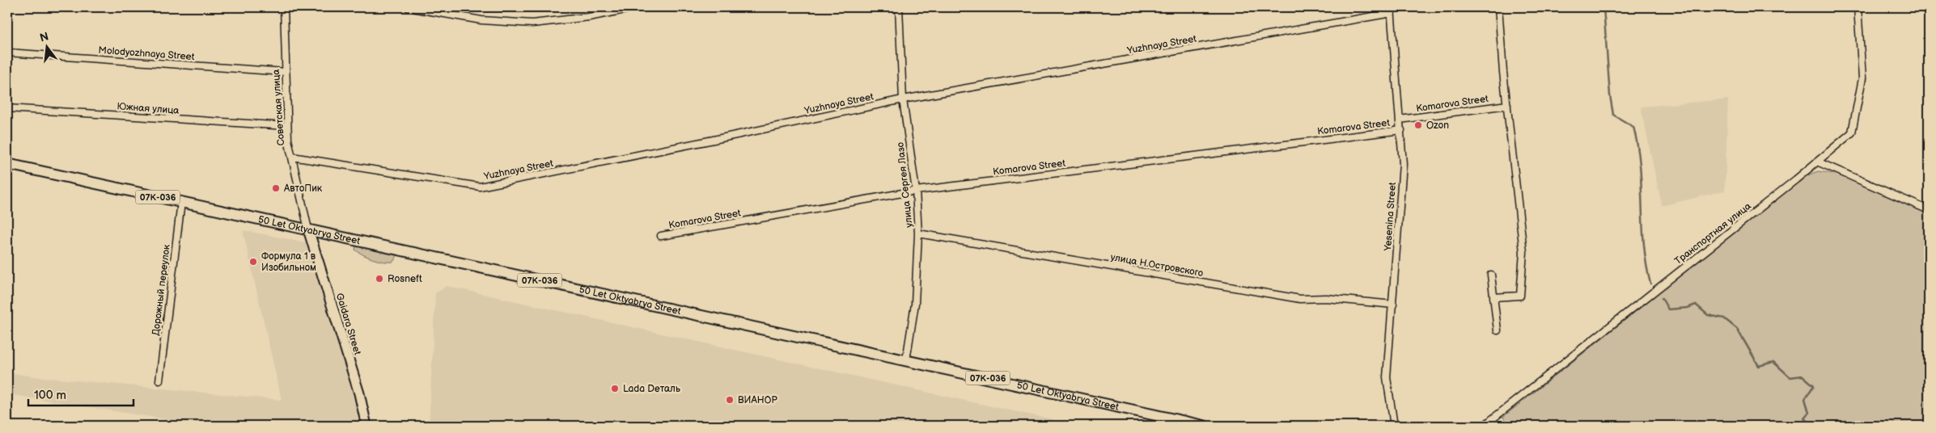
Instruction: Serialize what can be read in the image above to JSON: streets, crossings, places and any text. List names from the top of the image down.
{
  "streets": {
    "main road": ["07К-036", "50 Let Oktyabrya Street"],
    "street": [
      "Yuzhnaya Street",
      "Molodyozhnaya Street",
      "Kоmarova Street",
      "Советская улица",
      "Южная улица",
      "Komarova Street",
      "улица Сергея Лазо",
      "Yesenina Street",
      "Транспортная улица",
      "улица Н.Островского",
      "Дорожный переулок",
      "Gaidara Street"
    ]
  },
  "crossings": [
    ["Yuzhnaya Street", "Советская улица"],
    ["Yuzhnaya Street", "улица Сергея Лазо"],
    ["Yuzhnaya Street", "Yesenina Street"],
    ["Molodyozhnaya Street", "Советская улица"],
    ["Kоmarova Street", "Yesenina Street"],
    ["Советская улица", "Южная улица"],
    ["Советская улица", "50 Let Oktyabrya Street"],
    ["Советская улица", "Gaidara Street"],
    ["Komarova Street", "улица Сергея Лазо"],
    ["Komarova Street", "Yesenina Street"],
    ["улица Сергея Лазо", "50 Let Oktyabrya Street"],
    ["улица Сергея Лазо", "улица Н.Островского"],
    ["Yesenina Street", "улица Н.Островского"],
    ["50 Let Oktyabrya Street", "Дорожный переулок"],
    ["50 Let Oktyabrya Street", "Gaidara Street"]
  ],
  "places": [
    "Ozon",
    "АвтоПик",
    "Формула 1 в Изобильном",
    "Rosneft",
    "Lada Dеталь",
    "ВИАНОР"
  ],
  "scale_bar": "100 m",
  "north": "top"
}
